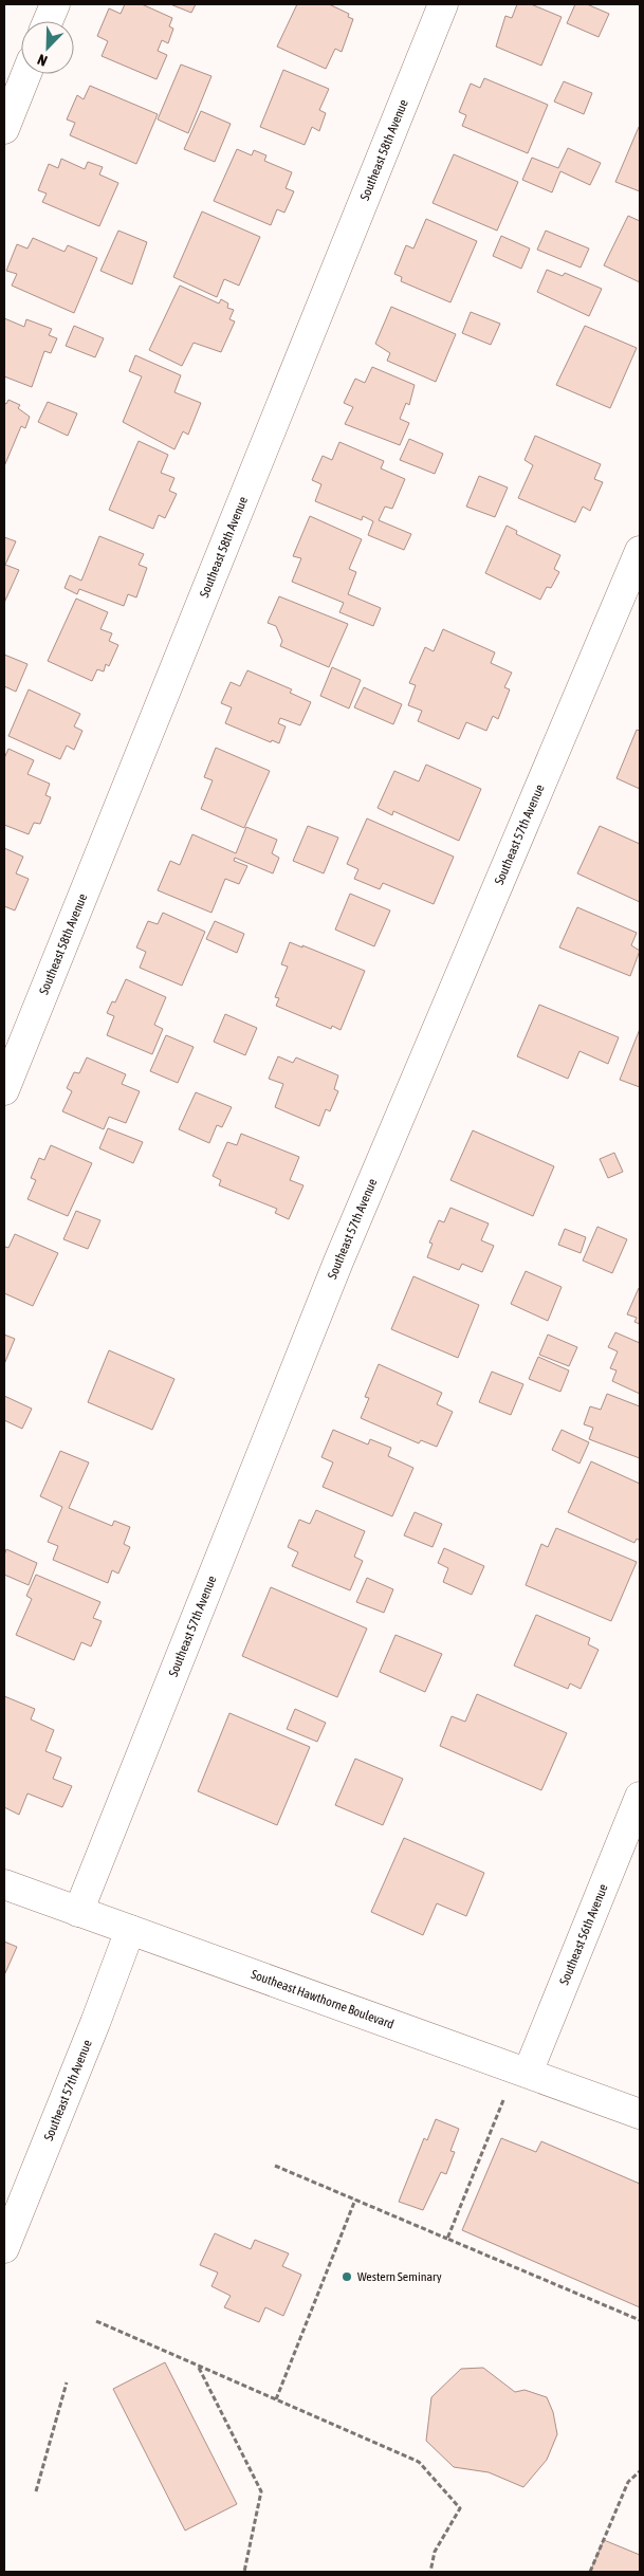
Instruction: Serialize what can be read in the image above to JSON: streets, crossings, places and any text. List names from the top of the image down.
{
  "streets": {
    "street": [
      "Southeast 58th Avenue",
      "Southeast 57th Avenue",
      "Southeast 56th Avenue",
      "Southeast Hawthorne Boulevard"
    ]
  },
  "crossings": [
    ["Southeast 57th Avenue", "Southeast Hawthorne Boulevard"],
    ["Southeast 56th Avenue", "Southeast Hawthorne Boulevard"]
  ],
  "places": ["Western Seminary"],
  "north": "bottom left"
}
